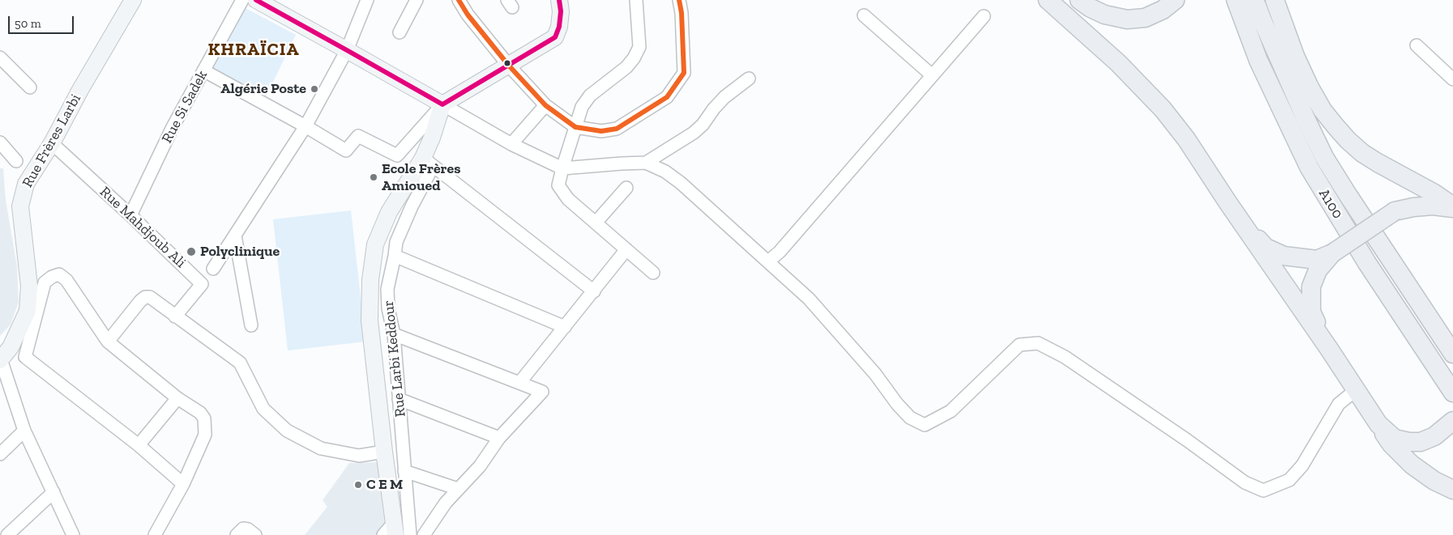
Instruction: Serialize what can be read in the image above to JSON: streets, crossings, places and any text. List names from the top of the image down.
{
  "streets": {
    "highway": ["A100"],
    "main road": ["Rue Frères Larbi"],
    "street": ["Rue Si Sadek", "Rue Mahdjoub Ali", "Rue Larbi Keddour"]
  },
  "crossings": [
    ["Rue Si Sadek", "Rue Mahdjoub Ali"],
    ["Rue Frères Larbi", "Rue Mahdjoub Ali"]
  ],
  "districts": ["KHRAÏCIA"],
  "places": [
    "Algérie Poste",
    "Ecole Frères Amioued",
    "Polyclinique",
    "C E M"
  ],
  "scale_bar": "50 m"
}
